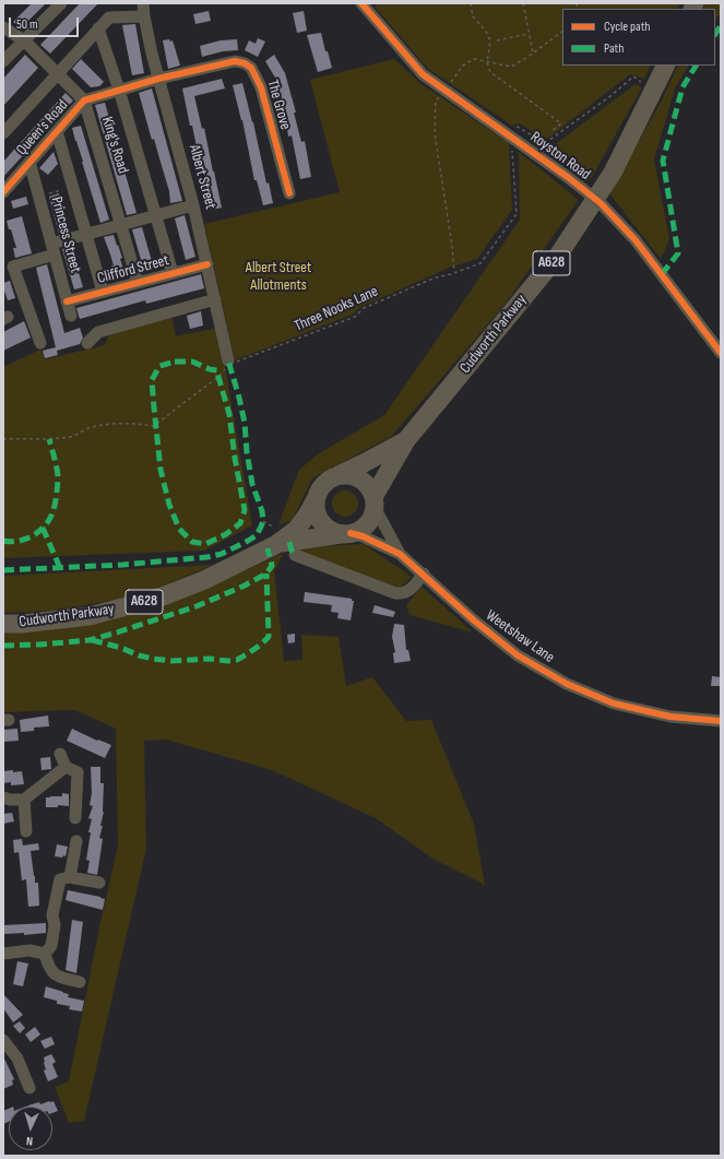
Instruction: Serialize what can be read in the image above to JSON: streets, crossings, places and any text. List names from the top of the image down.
{
  "streets": {
    "highway": ["A628", "Cudworth Parkway"],
    "street": [
      "The Grove",
      "Queen's Road",
      "King's Road",
      "Royston Road",
      "Albert Street",
      "Princess Street",
      "Clifford Street",
      "Weetshaw Lane"
    ],
    "path": ["Three Nooks Lane"]
  },
  "crossings": [
    ["The Grove", "Queen's Road"],
    ["The Grove", "Albert Street"],
    ["Queen's Road", "King's Road"],
    ["Queen's Road", "Albert Street"],
    ["Queen's Road", "Princess Street"],
    ["King's Road", "Clifford Street"],
    ["Royston Road", "Three Nooks Lane"],
    ["Albert Street", "Clifford Street"],
    ["Albert Street", "Three Nooks Lane"],
    ["Princess Street", "Clifford Street"],
    ["Cudworth Parkway", "Weetshaw Lane"]
  ],
  "parks": ["Albert Street Allotments"],
  "legend": ["Cycle path", "Path"],
  "scale_bar": "50 m",
  "north": "bottom"
}
